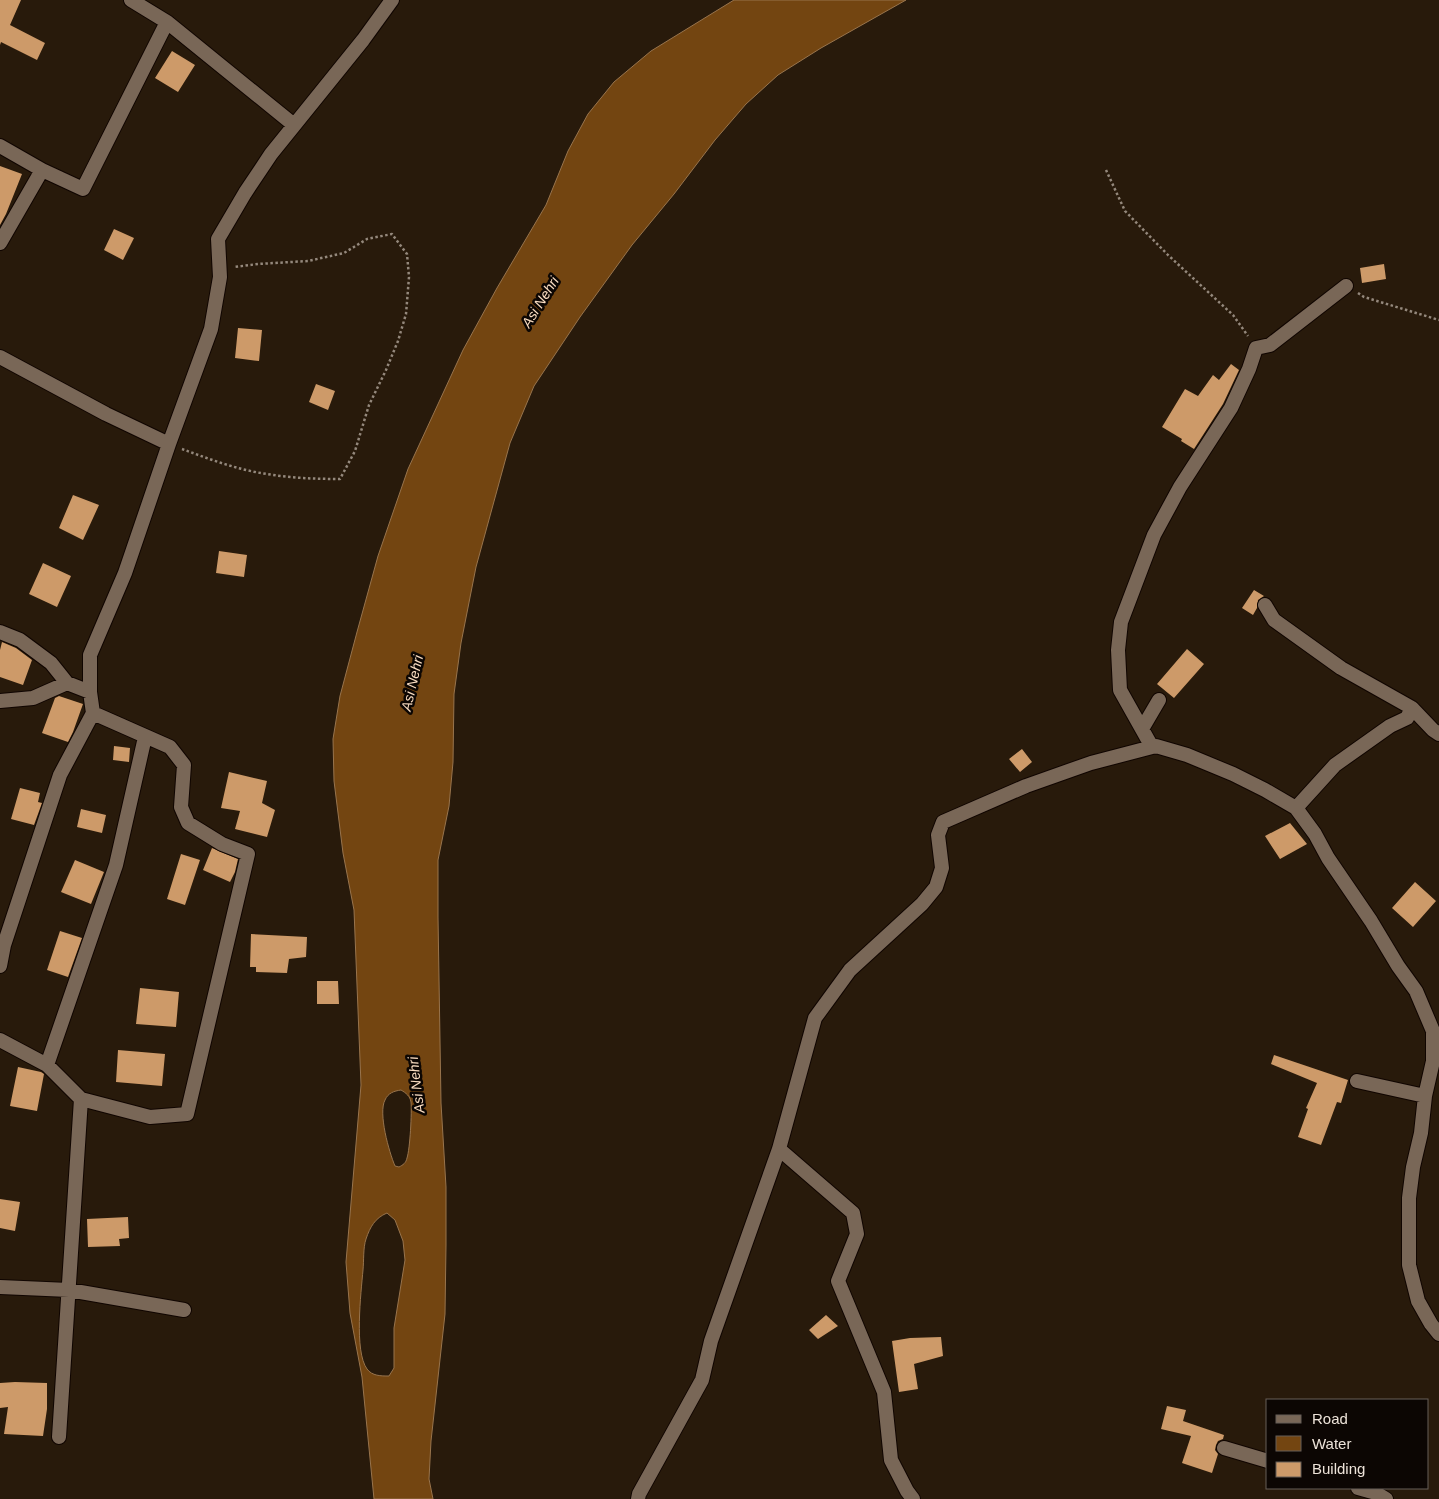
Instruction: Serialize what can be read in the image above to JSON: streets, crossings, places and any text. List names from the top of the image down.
{
  "water": ["Asi Nehri"],
  "legend": ["Road", "Water", "Building"]
}
